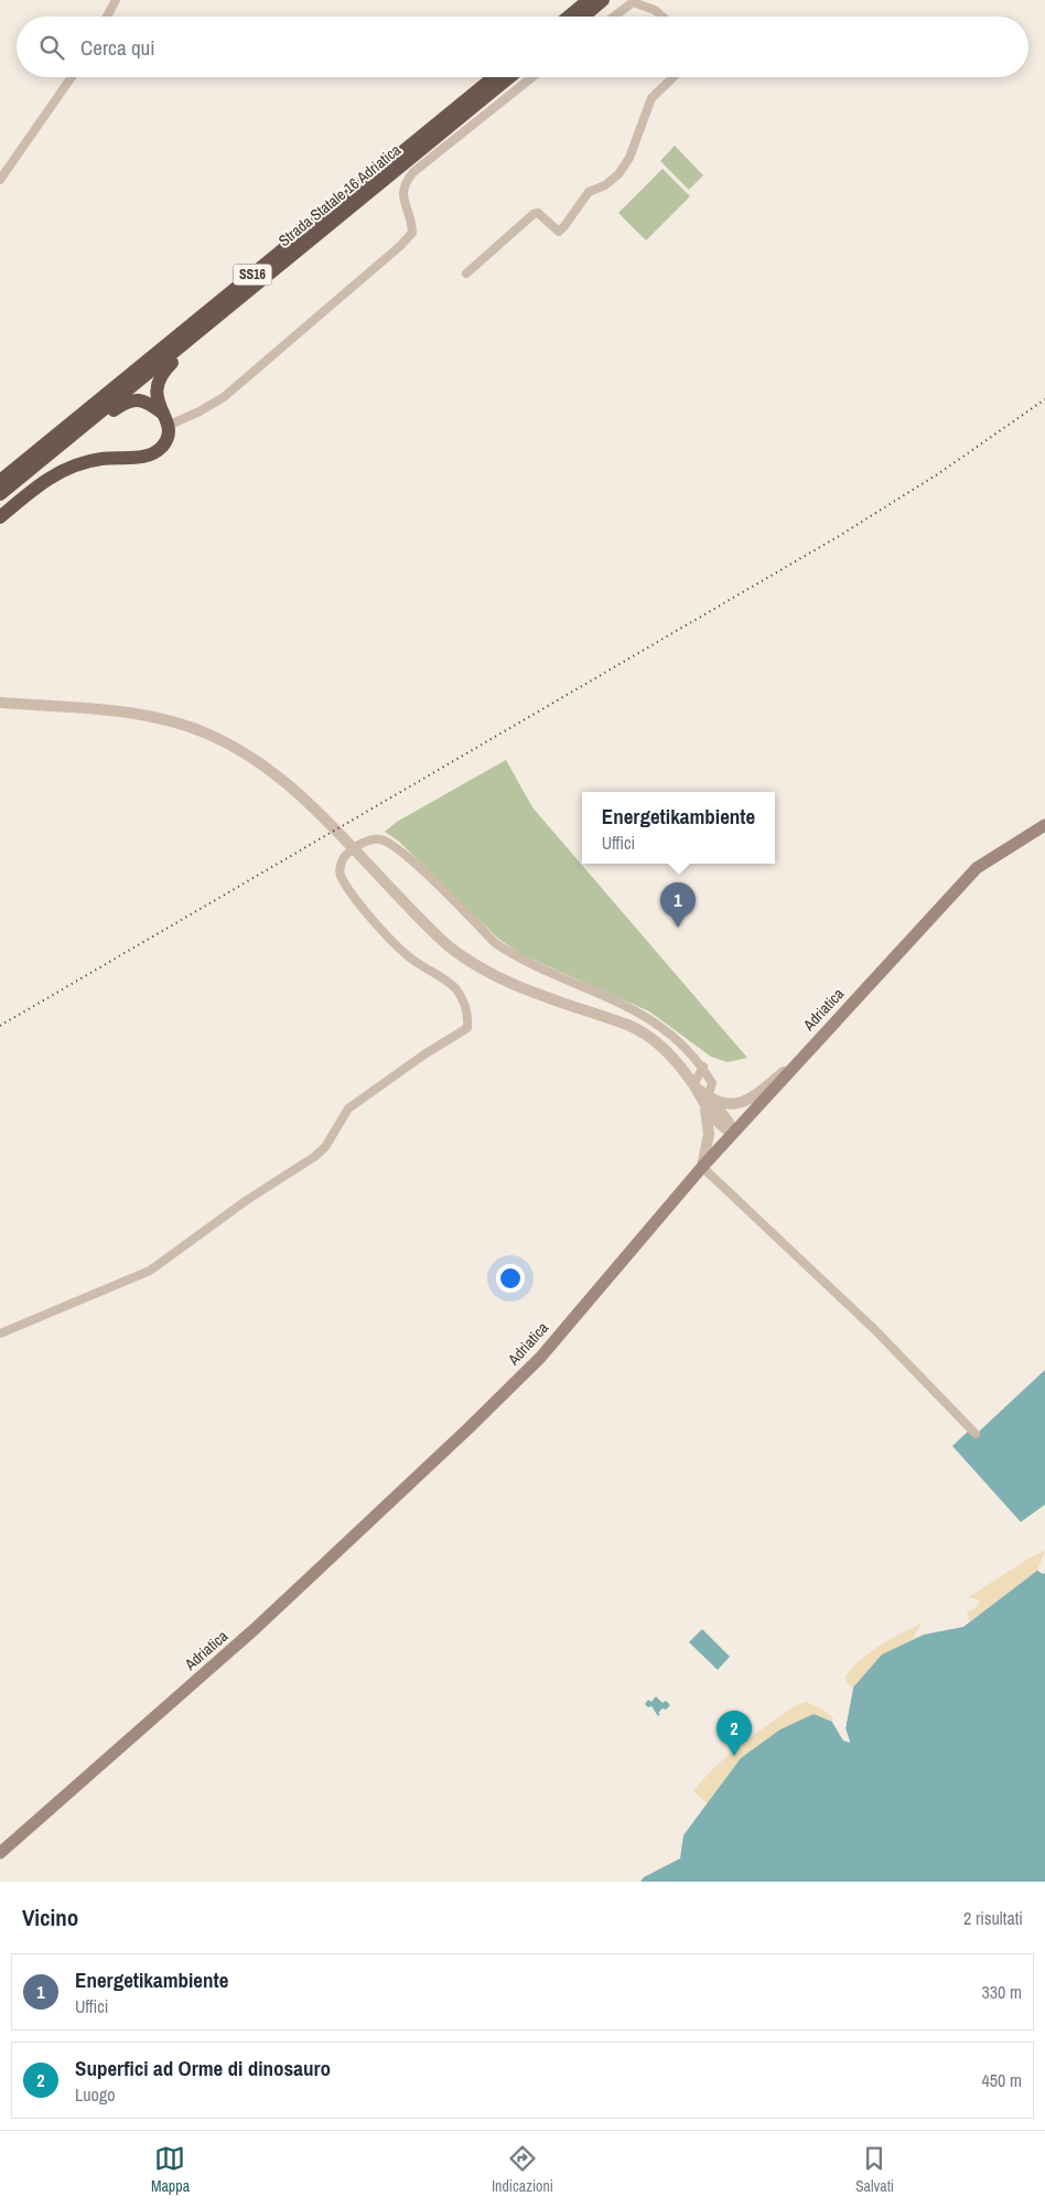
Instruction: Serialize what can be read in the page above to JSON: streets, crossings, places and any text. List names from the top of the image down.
{
  "streets": {
    "highway": ["Strada Statale 16 Adriatica", "SS16"],
    "main road": ["Adriatica"]
  },
  "crossings": [
    ["Strada Statale 16 Adriatica", "SS16"]
  ],
  "page": {
    "search": "Cerca qui",
    "popup": ["Energetikambiente", "Uffici"],
    "pins": ["1", "2"],
    "heading": ["Vicino", "2 risultati"],
    "list": [
      {
        "mark": "1",
        "name": "Energetikambiente",
        "note": "Uffici",
        "value": "330 m"
      },
      {
        "mark": "2",
        "name": "Superfici ad Orme di dinosauro",
        "note": "Luogo",
        "value": "450 m"
      }
    ],
    "nav": ["Mappa", "Indicazioni", "Salvati"]
  }
}
